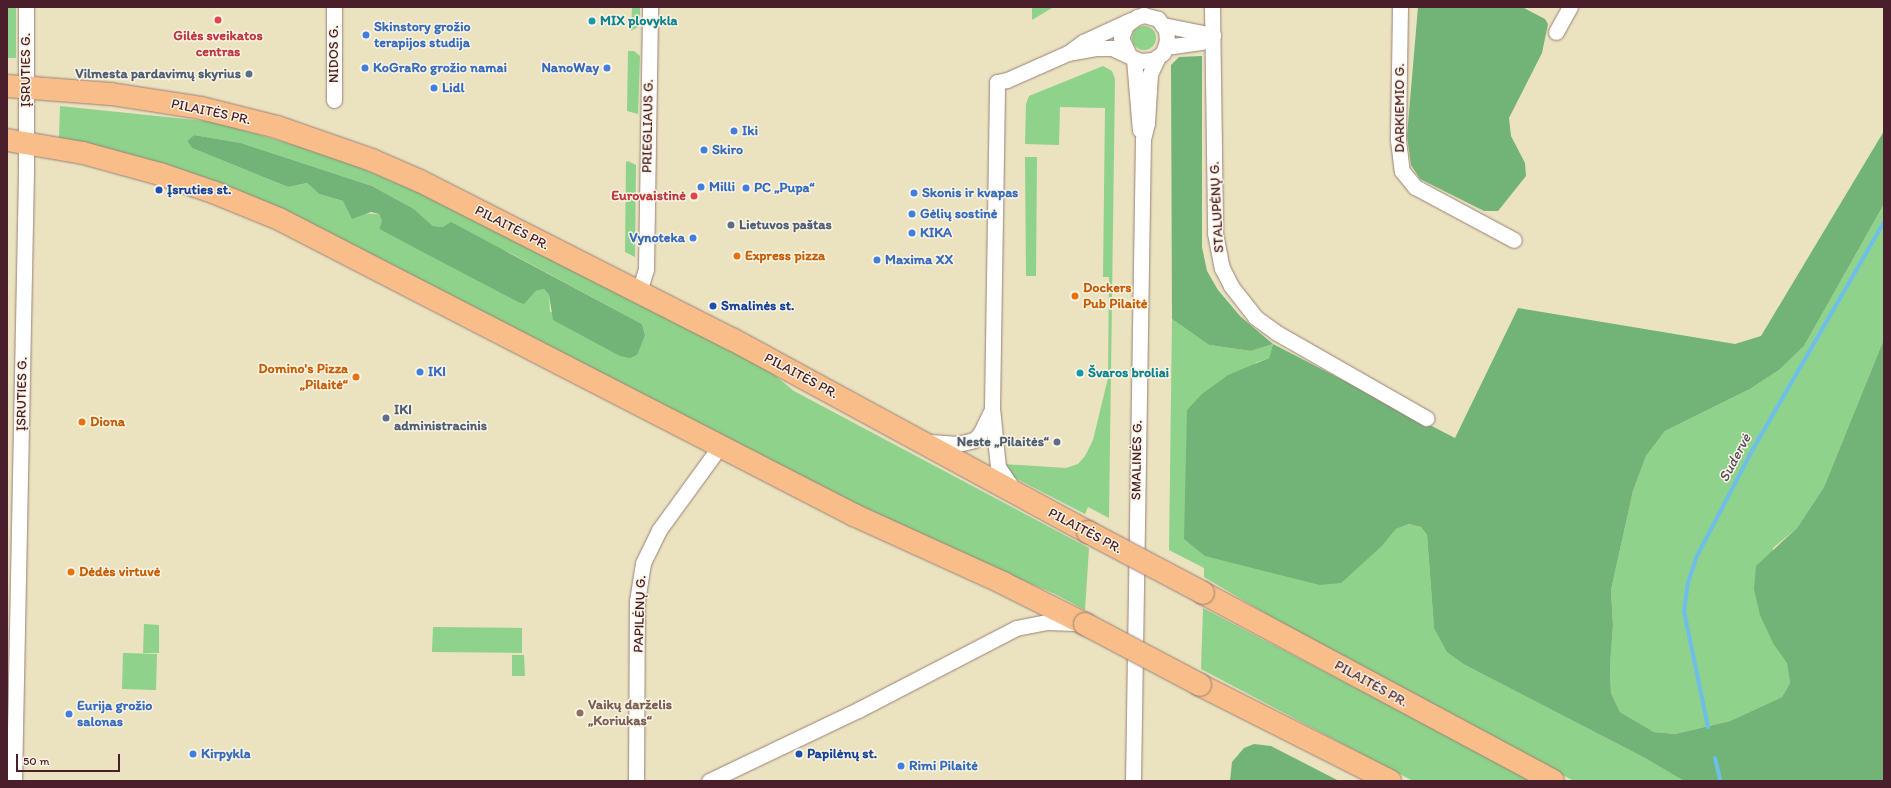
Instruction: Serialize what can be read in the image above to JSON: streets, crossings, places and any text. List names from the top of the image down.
{
  "streets": {
    "main road": ["PILAITĖS PR."],
    "street": [
      "NIDOS G.",
      "ĮSRUTIES G.",
      "DARKIEMIO G.",
      "PRIEGLIAUS G.",
      "STALUPĖNŲ G.",
      "SMALINĖS G.",
      "PAPILĖNŲ G."
    ]
  },
  "crossings": [
    ["ĮSRUTIES G.", "PILAITĖS PR."],
    ["PILAITĖS PR.", "PRIEGLIAUS G."]
  ],
  "water": ["Sudervė"],
  "places": [
    "Gilės sveikatos centras",
    "MIX plovykla",
    "Skinstory grožio terapijos studija",
    "KoGraRo grožio namai",
    "NanoWay",
    "Vilmesta pardavimų skyrius",
    "Lidl",
    "Iki",
    "Skiro",
    "Milli",
    "PC „Pupa“",
    "Įsruties st.",
    "Skonis ir kvapas",
    "Eurovaistinė",
    "Gėlių sostinė",
    "Lietuvos paštas",
    "KIKA",
    "Vynoteka",
    "Express pizza",
    "Maxima XX",
    "Dockers Pub Pilaitė",
    "Smalinės st.",
    "IKI",
    "Švaros broliai",
    "Domino's Pizza „Pilaitė“",
    "IKI administracinis",
    "Diona",
    "Neste „Pilaitės“",
    "Dėdės virtuvė",
    "Vaikų darželis „Koriukas“",
    "Eurija grožio salonas",
    "Kirpykla",
    "Papilėnų st.",
    "Rimi Pilaitė"
  ],
  "scale_bar": "50 m"
}
